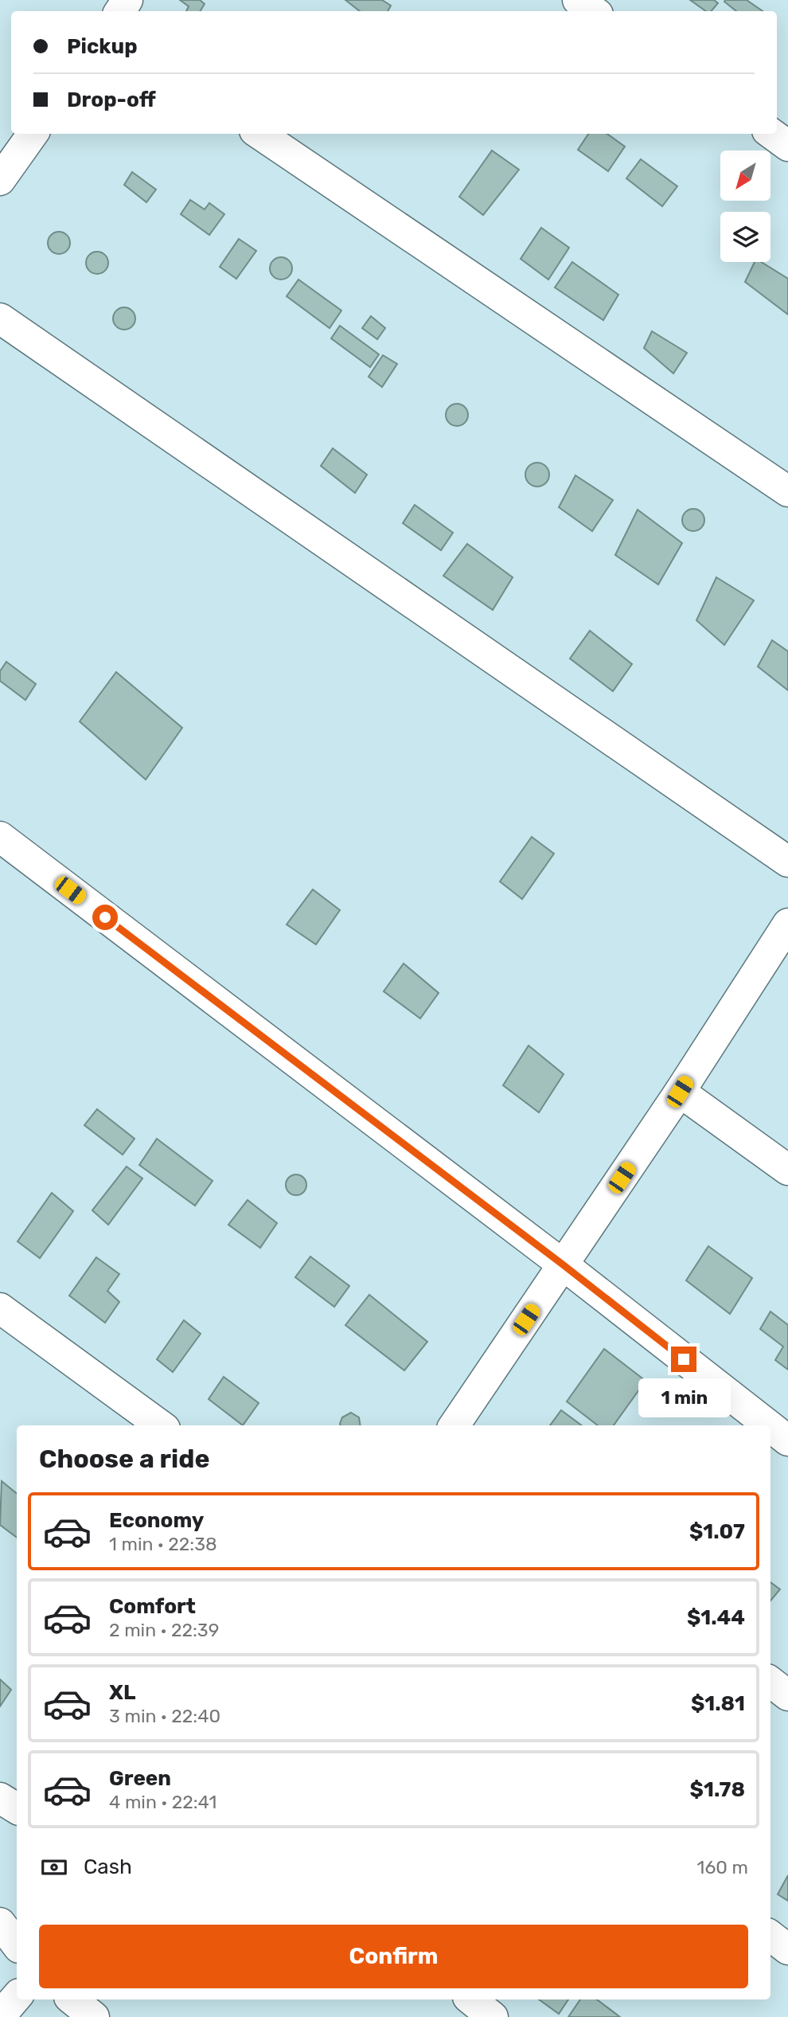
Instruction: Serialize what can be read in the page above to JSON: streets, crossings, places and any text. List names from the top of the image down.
{
  "north": "bottom left",
  "page": {
    "banner": ["Pickup", "Drop-off"],
    "bubble": "1 min",
    "heading": "Choose a ride",
    "list": [
      {
        "name": "Economy",
        "note": "1 min · 22:38",
        "value": "$1.07"
      },
      {
        "name": "Comfort",
        "note": "2 min · 22:39",
        "value": "$1.44"
      },
      {
        "name": "XL",
        "note": "3 min · 22:40",
        "value": "$1.81"
      },
      {
        "name": "Green",
        "note": "4 min · 22:41",
        "value": "$1.78"
      }
    ],
    "pay": ["Cash", "160 m"],
    "buttons": "Confirm"
  }
}
